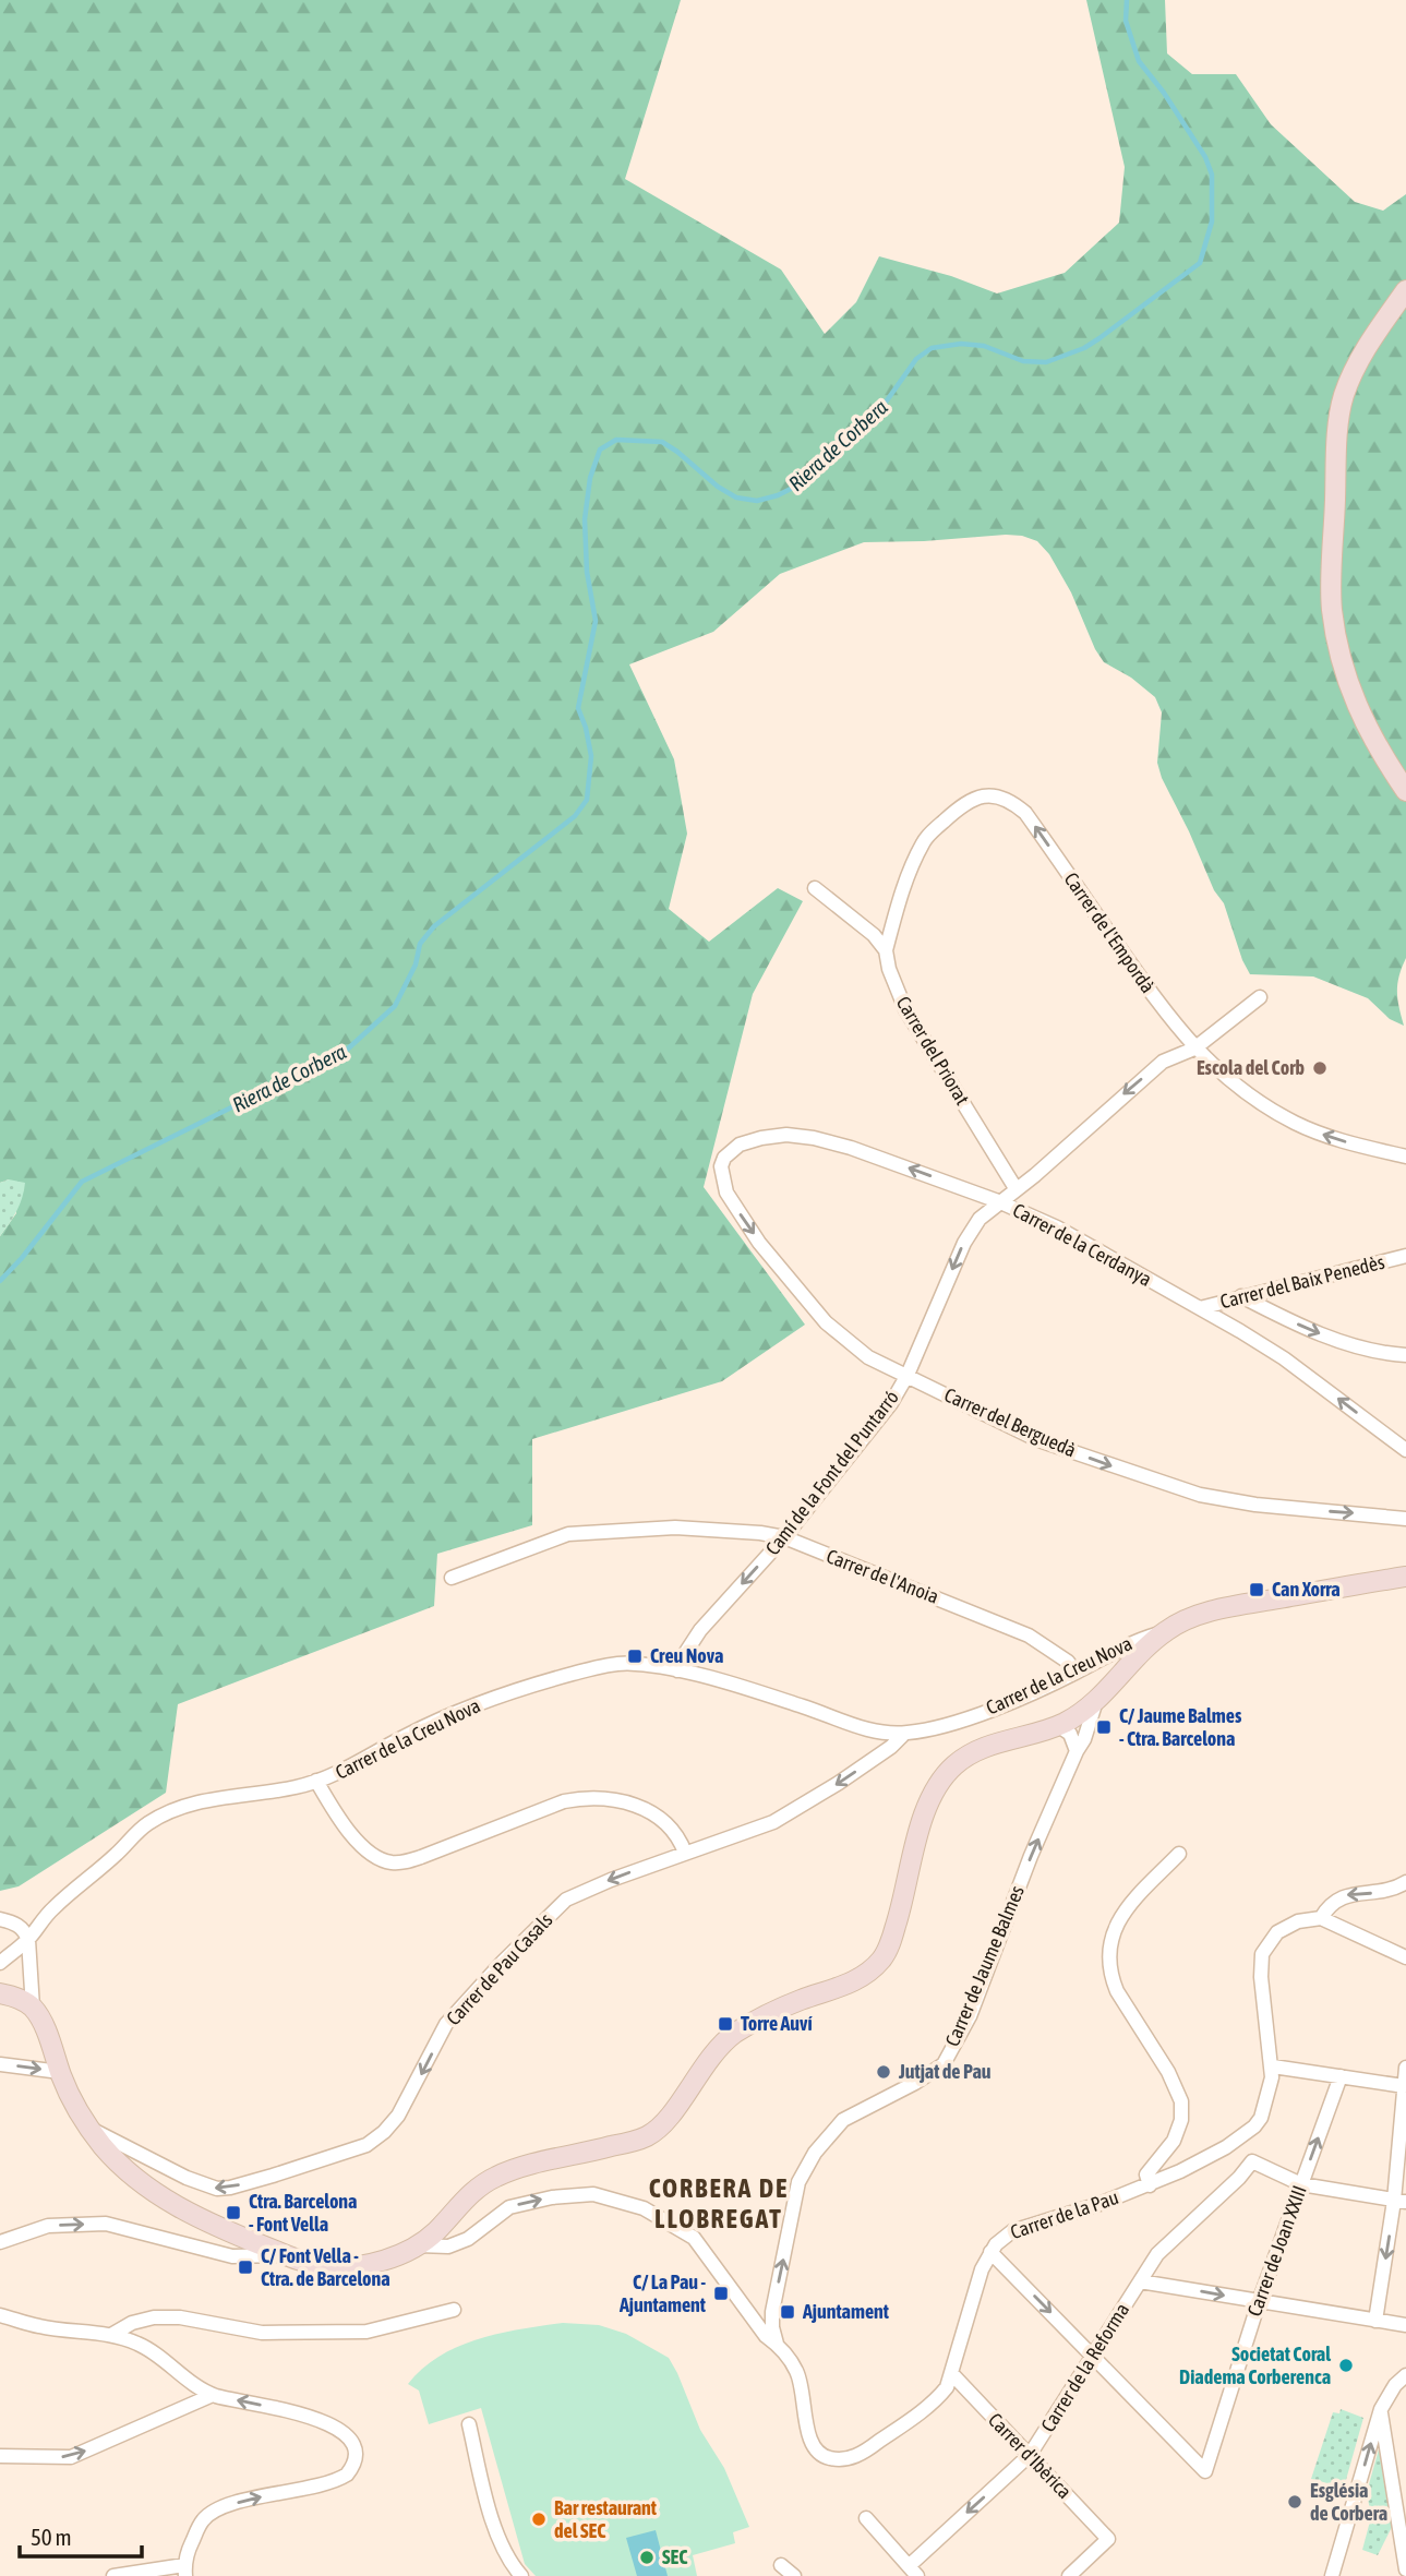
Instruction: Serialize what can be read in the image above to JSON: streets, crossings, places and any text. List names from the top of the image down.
{
  "streets": {
    "street": [
      "Carrer de l'Empordà",
      "Carrer del Priorat",
      "Carrer de la Cerdanya",
      "Carrer del Baix Penedès",
      "Carrer del Berguedà",
      "Camí de la Font del Puntarró",
      "Carrer de l'Anoia",
      "Carrer de la Creu Nova",
      "Carrer de Jaume Balmes",
      "Carrer de Pau Casals",
      "Carrer de la Pau",
      "Carrer de Joan XXIII",
      "Carrer de la Reforma",
      "Carrer d'Ibèrica"
    ]
  },
  "crossings": [
    ["Carrer de l'Empordà", "Carrer del Priorat"],
    ["Carrer de l'Empordà", "Camí de la Font del Puntarró"],
    ["Carrer del Priorat", "Camí de la Font del Puntarró"],
    ["Carrer de la Cerdanya", "Carrer del Baix Penedès"],
    ["Carrer de la Cerdanya", "Carrer del Berguedà"],
    ["Carrer de la Cerdanya", "Camí de la Font del Puntarró"],
    ["Carrer del Berguedà", "Camí de la Font del Puntarró"],
    ["Camí de la Font del Puntarró", "Carrer de l'Anoia"],
    ["Camí de la Font del Puntarró", "Carrer de la Creu Nova"],
    ["Carrer de l'Anoia", "Carrer de la Creu Nova"],
    ["Carrer de la Creu Nova", "Carrer de Pau Casals"],
    ["Carrer de Jaume Balmes", "Carrer de la Pau"],
    ["Carrer de la Pau", "Carrer d'Ibèrica"],
    ["Carrer de Joan XXIII", "Carrer de la Reforma"],
    ["Carrer de la Reforma", "Carrer d'Ibèrica"]
  ],
  "one_way": [
    "Carrer del Berguedà",
    "Camí de la Font del Puntarró",
    "Carrer de Jaume Balmes",
    "Carrer de Pau Casals"
  ],
  "districts": ["CORBERA DE LLOBREGAT"],
  "water": ["Riera de Corbera"],
  "places": {
    "other": [
      "Escola del Corb",
      "Jutjat de Pau",
      "Societat Coral Diadema Corberenca",
      "Església de Corbera",
      "Bar restaurant del SEC",
      "SEC"
    ],
    "transit": [
      "Can Xorra",
      "Creu Nova",
      "C/ Jaume Balmes - Ctra. Barcelona",
      "Torre Auví",
      "Ctra. Barcelona - Font Vella",
      "C/ Font Vella - Ctra. de Barcelona",
      "C/ La Pau - Ajuntament",
      "Ajuntament"
    ]
  },
  "scale_bar": "50 m"
}
